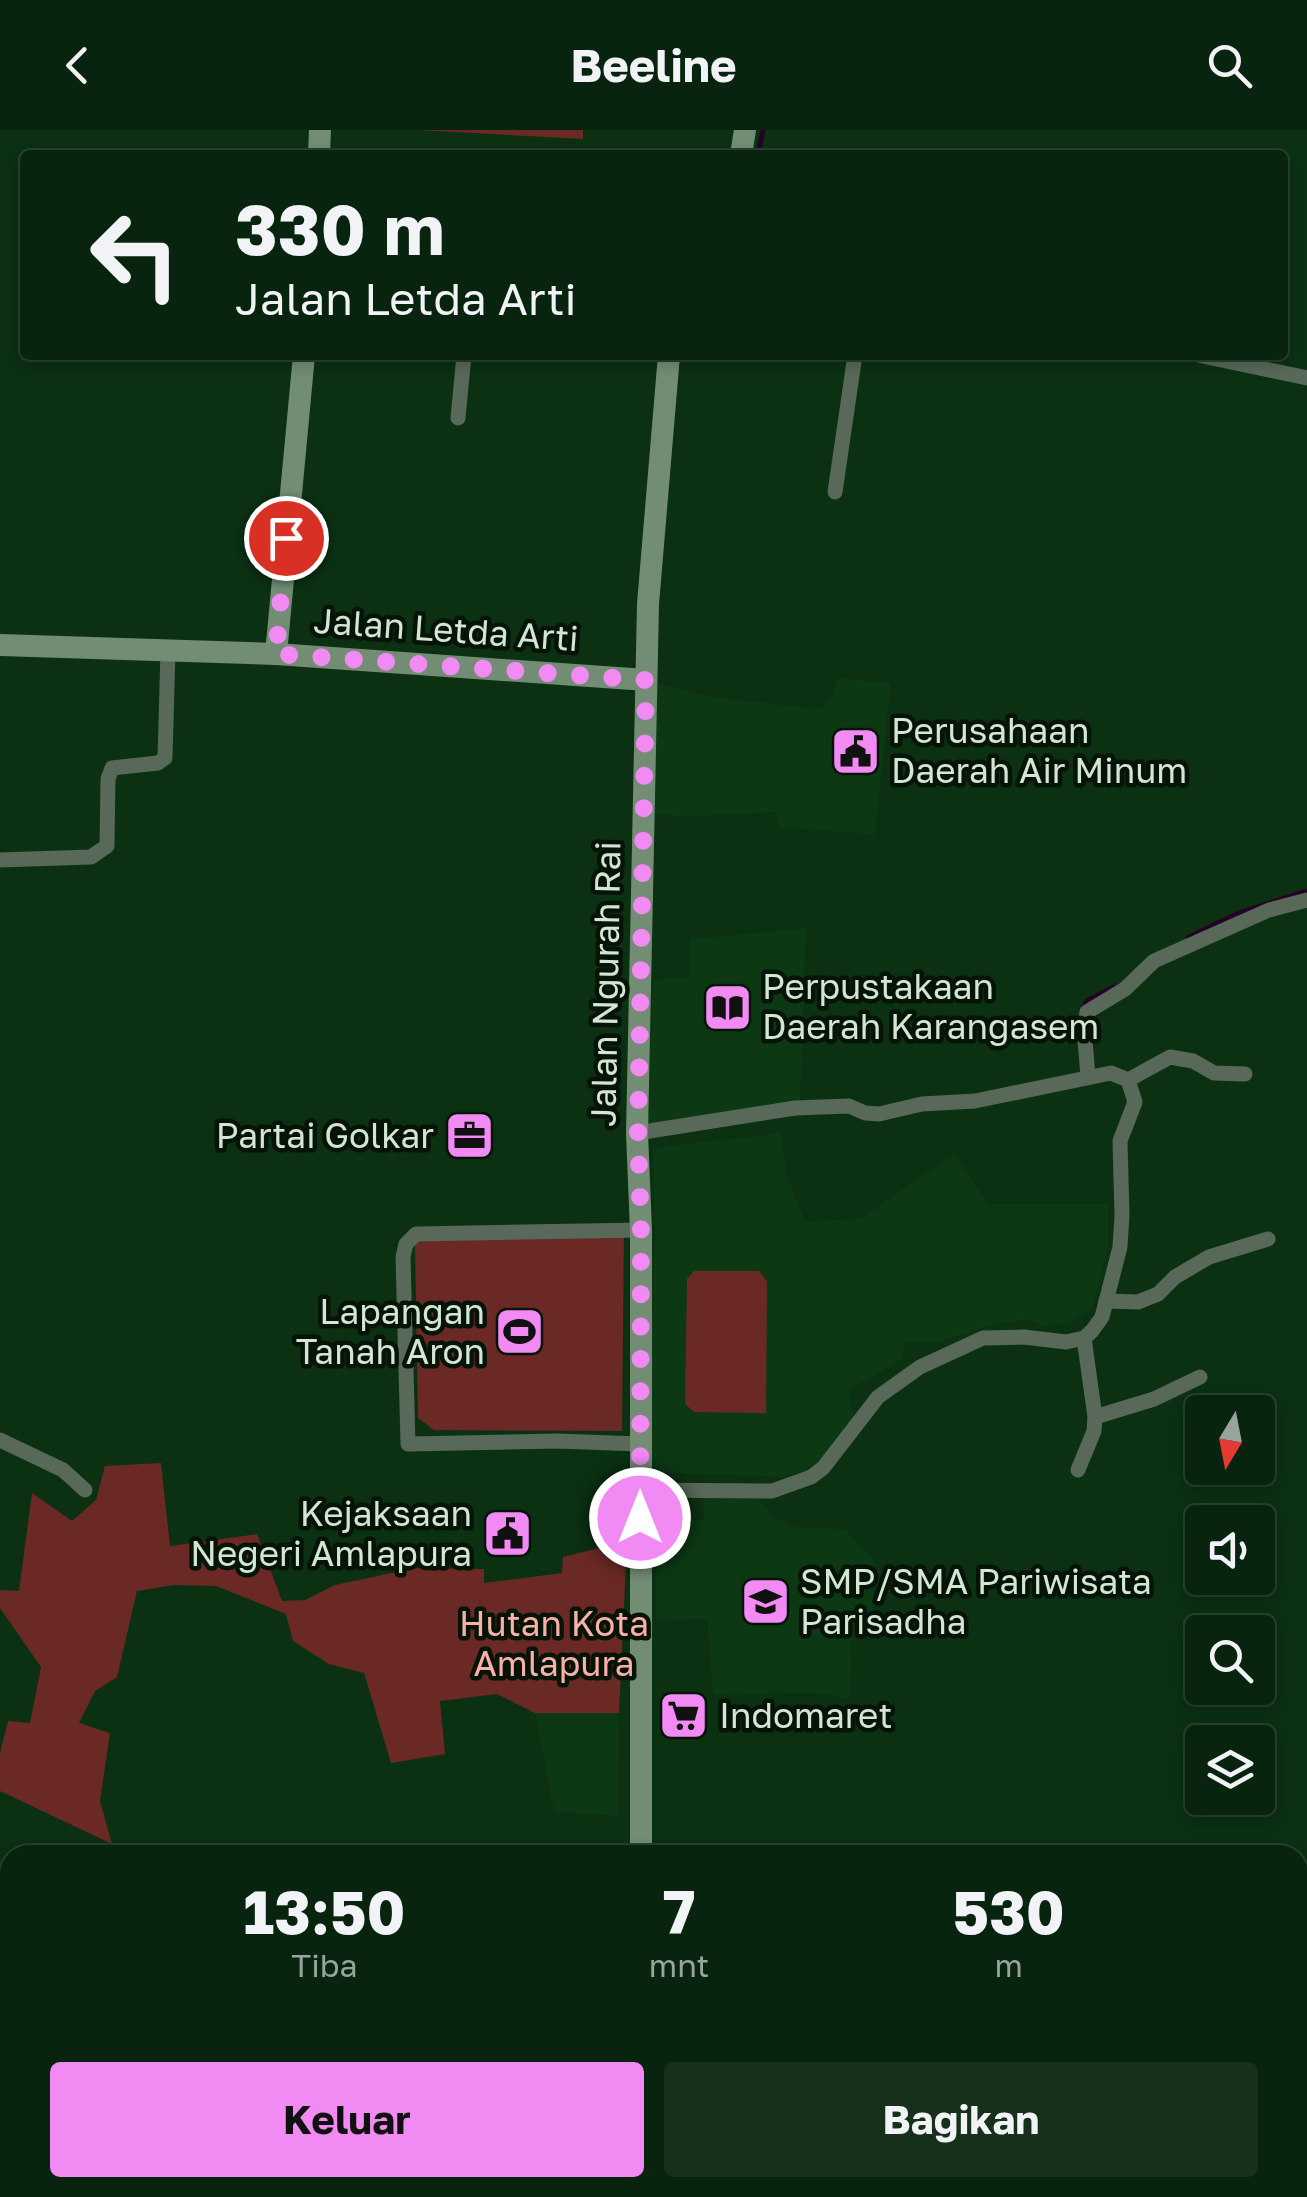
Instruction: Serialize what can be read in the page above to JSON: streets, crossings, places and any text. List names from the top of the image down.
{
  "streets": {
    "street": ["Jalan Letda Arti", "Jalan Ngurah Rai"]
  },
  "crossings": [
    ["Jalan Letda Arti", "Jalan Ngurah Rai"]
  ],
  "parks": ["Hutan Kota Amlapura"],
  "places": {
    "public building": ["Perusahaan Daerah Air Minum", "Kejaksaan Negeri Amlapura"],
    "library": ["Perpustakaan Daerah Karangasem"],
    "office": ["Partai Golkar"],
    "sports": ["Lapangan Tanah Aron"],
    "school or university": ["SMP/SMA Pariwisata Parisadha"],
    "supermarket": ["Indomaret"]
  },
  "north": "bottom",
  "page": {
    "header": "Beeline",
    "turn": ["330 m", "Jalan Letda Arti"],
    "eta": [
      "13:50",
      "Tiba",
      "7",
      "mnt",
      "530",
      "m"
    ],
    "buttons": ["Keluar", "Bagikan"]
  }
}
